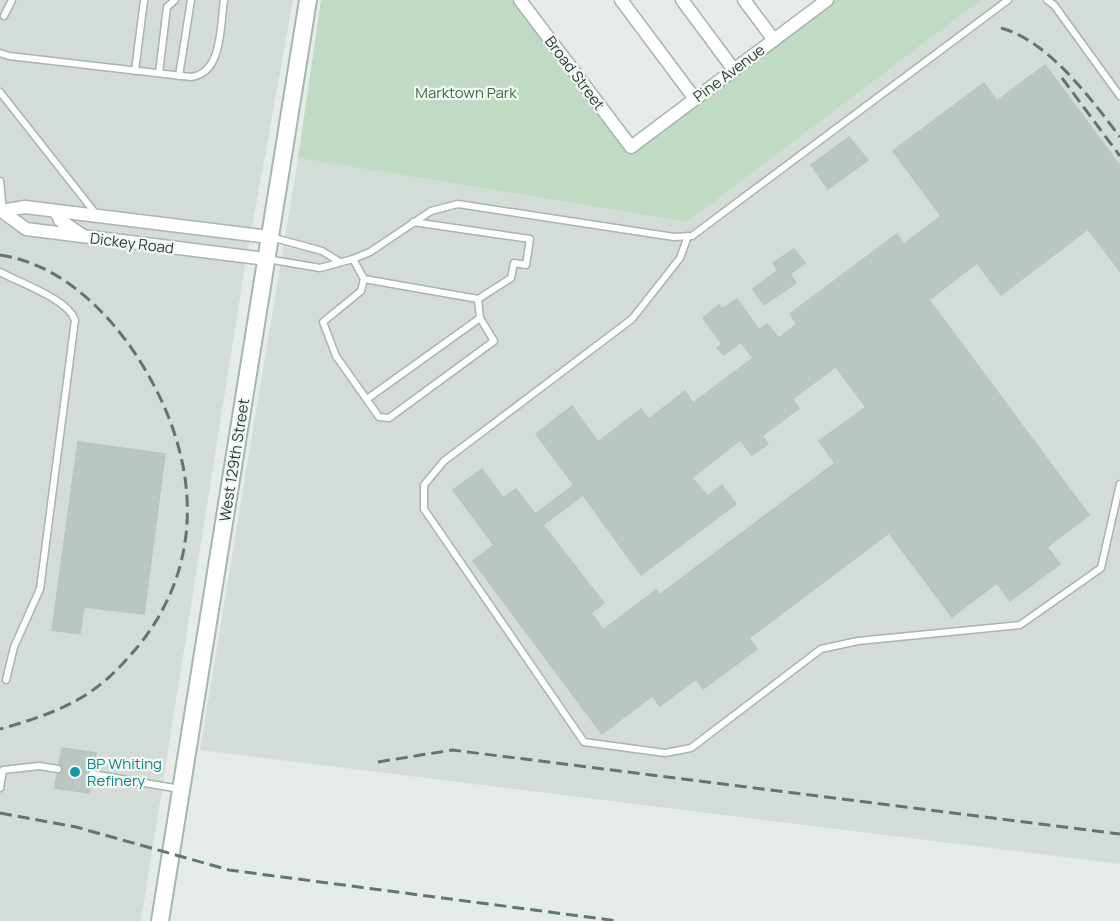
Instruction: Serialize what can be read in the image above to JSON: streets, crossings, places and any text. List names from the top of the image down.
{
  "streets": {
    "main road": ["West 129th Street"],
    "street": ["Broad Street", "Pine Avenue", "Dickey Road"]
  },
  "crossings": [
    ["Broad Street", "Pine Avenue"],
    ["Dickey Road", "West 129th Street"]
  ],
  "parks": ["Marktown Park"],
  "places": ["BP Whiting Refinery"]
}
